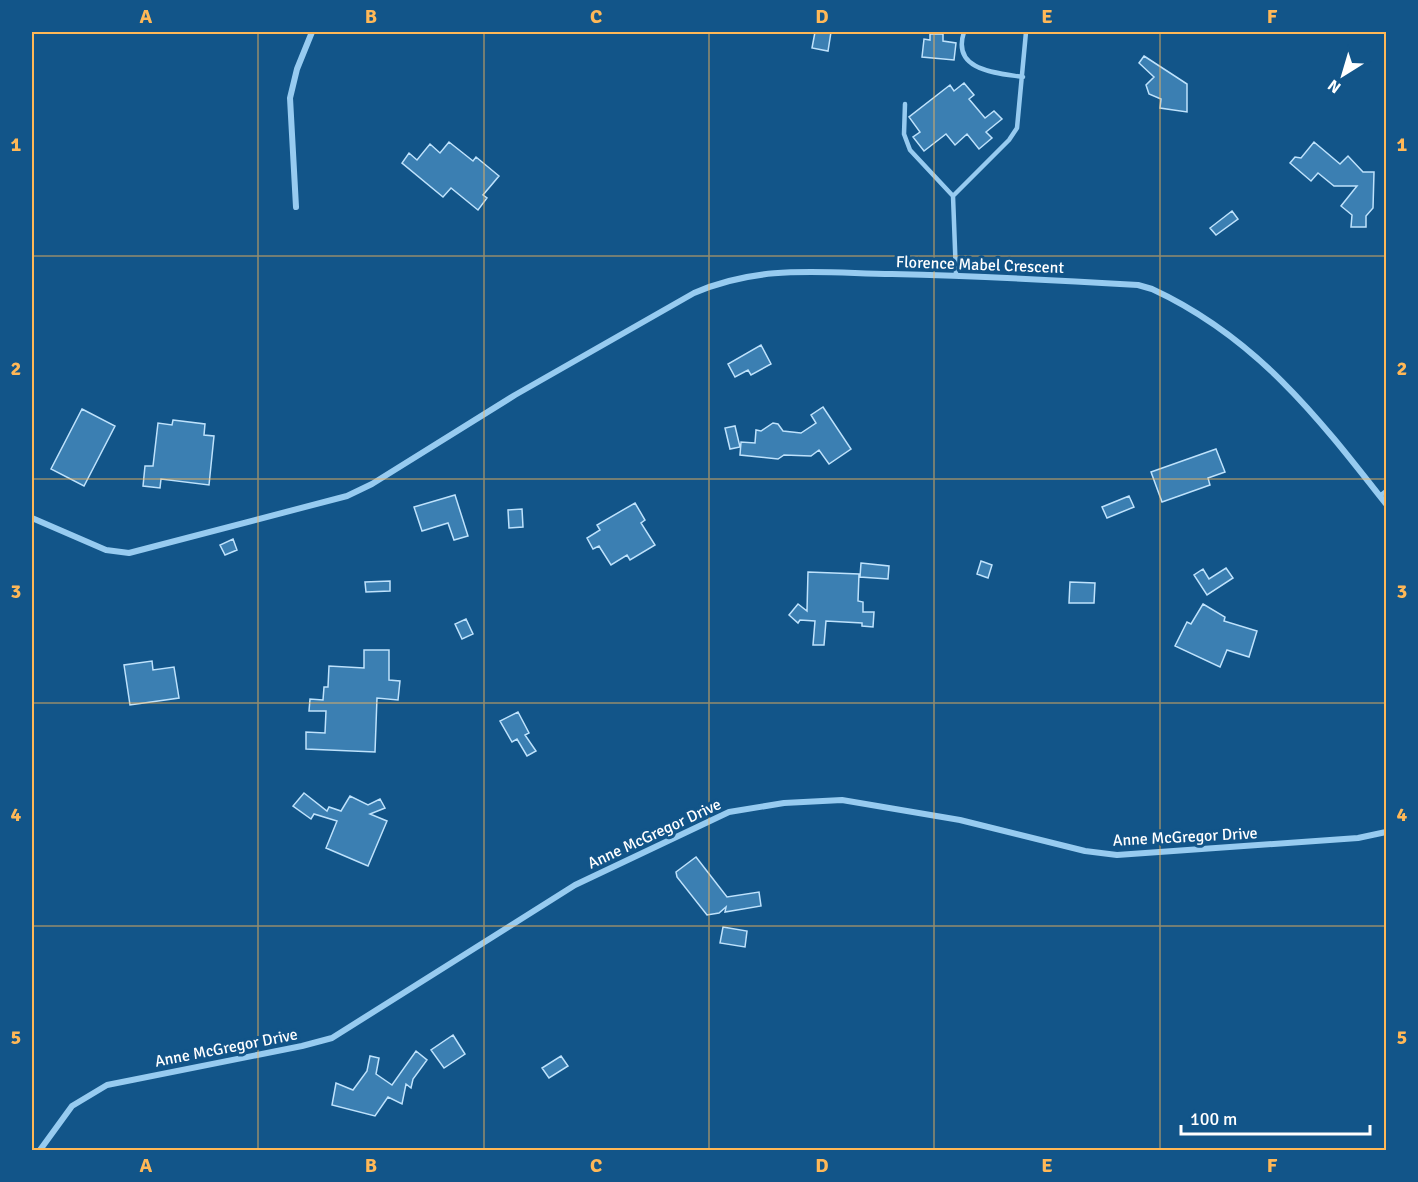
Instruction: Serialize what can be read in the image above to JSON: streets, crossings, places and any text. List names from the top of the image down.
{
  "streets": {
    "street": ["Florence Mabel Crescent", "Anne McGregor Drive"]
  },
  "scale_bar": "100 m",
  "north": "bottom left",
  "grid": {
    "columns": [
      "A",
      "B",
      "C",
      "D",
      "E",
      "F"
    ],
    "rows": [
      "1",
      "2",
      "3",
      "4",
      "5"
    ]
  }
}
